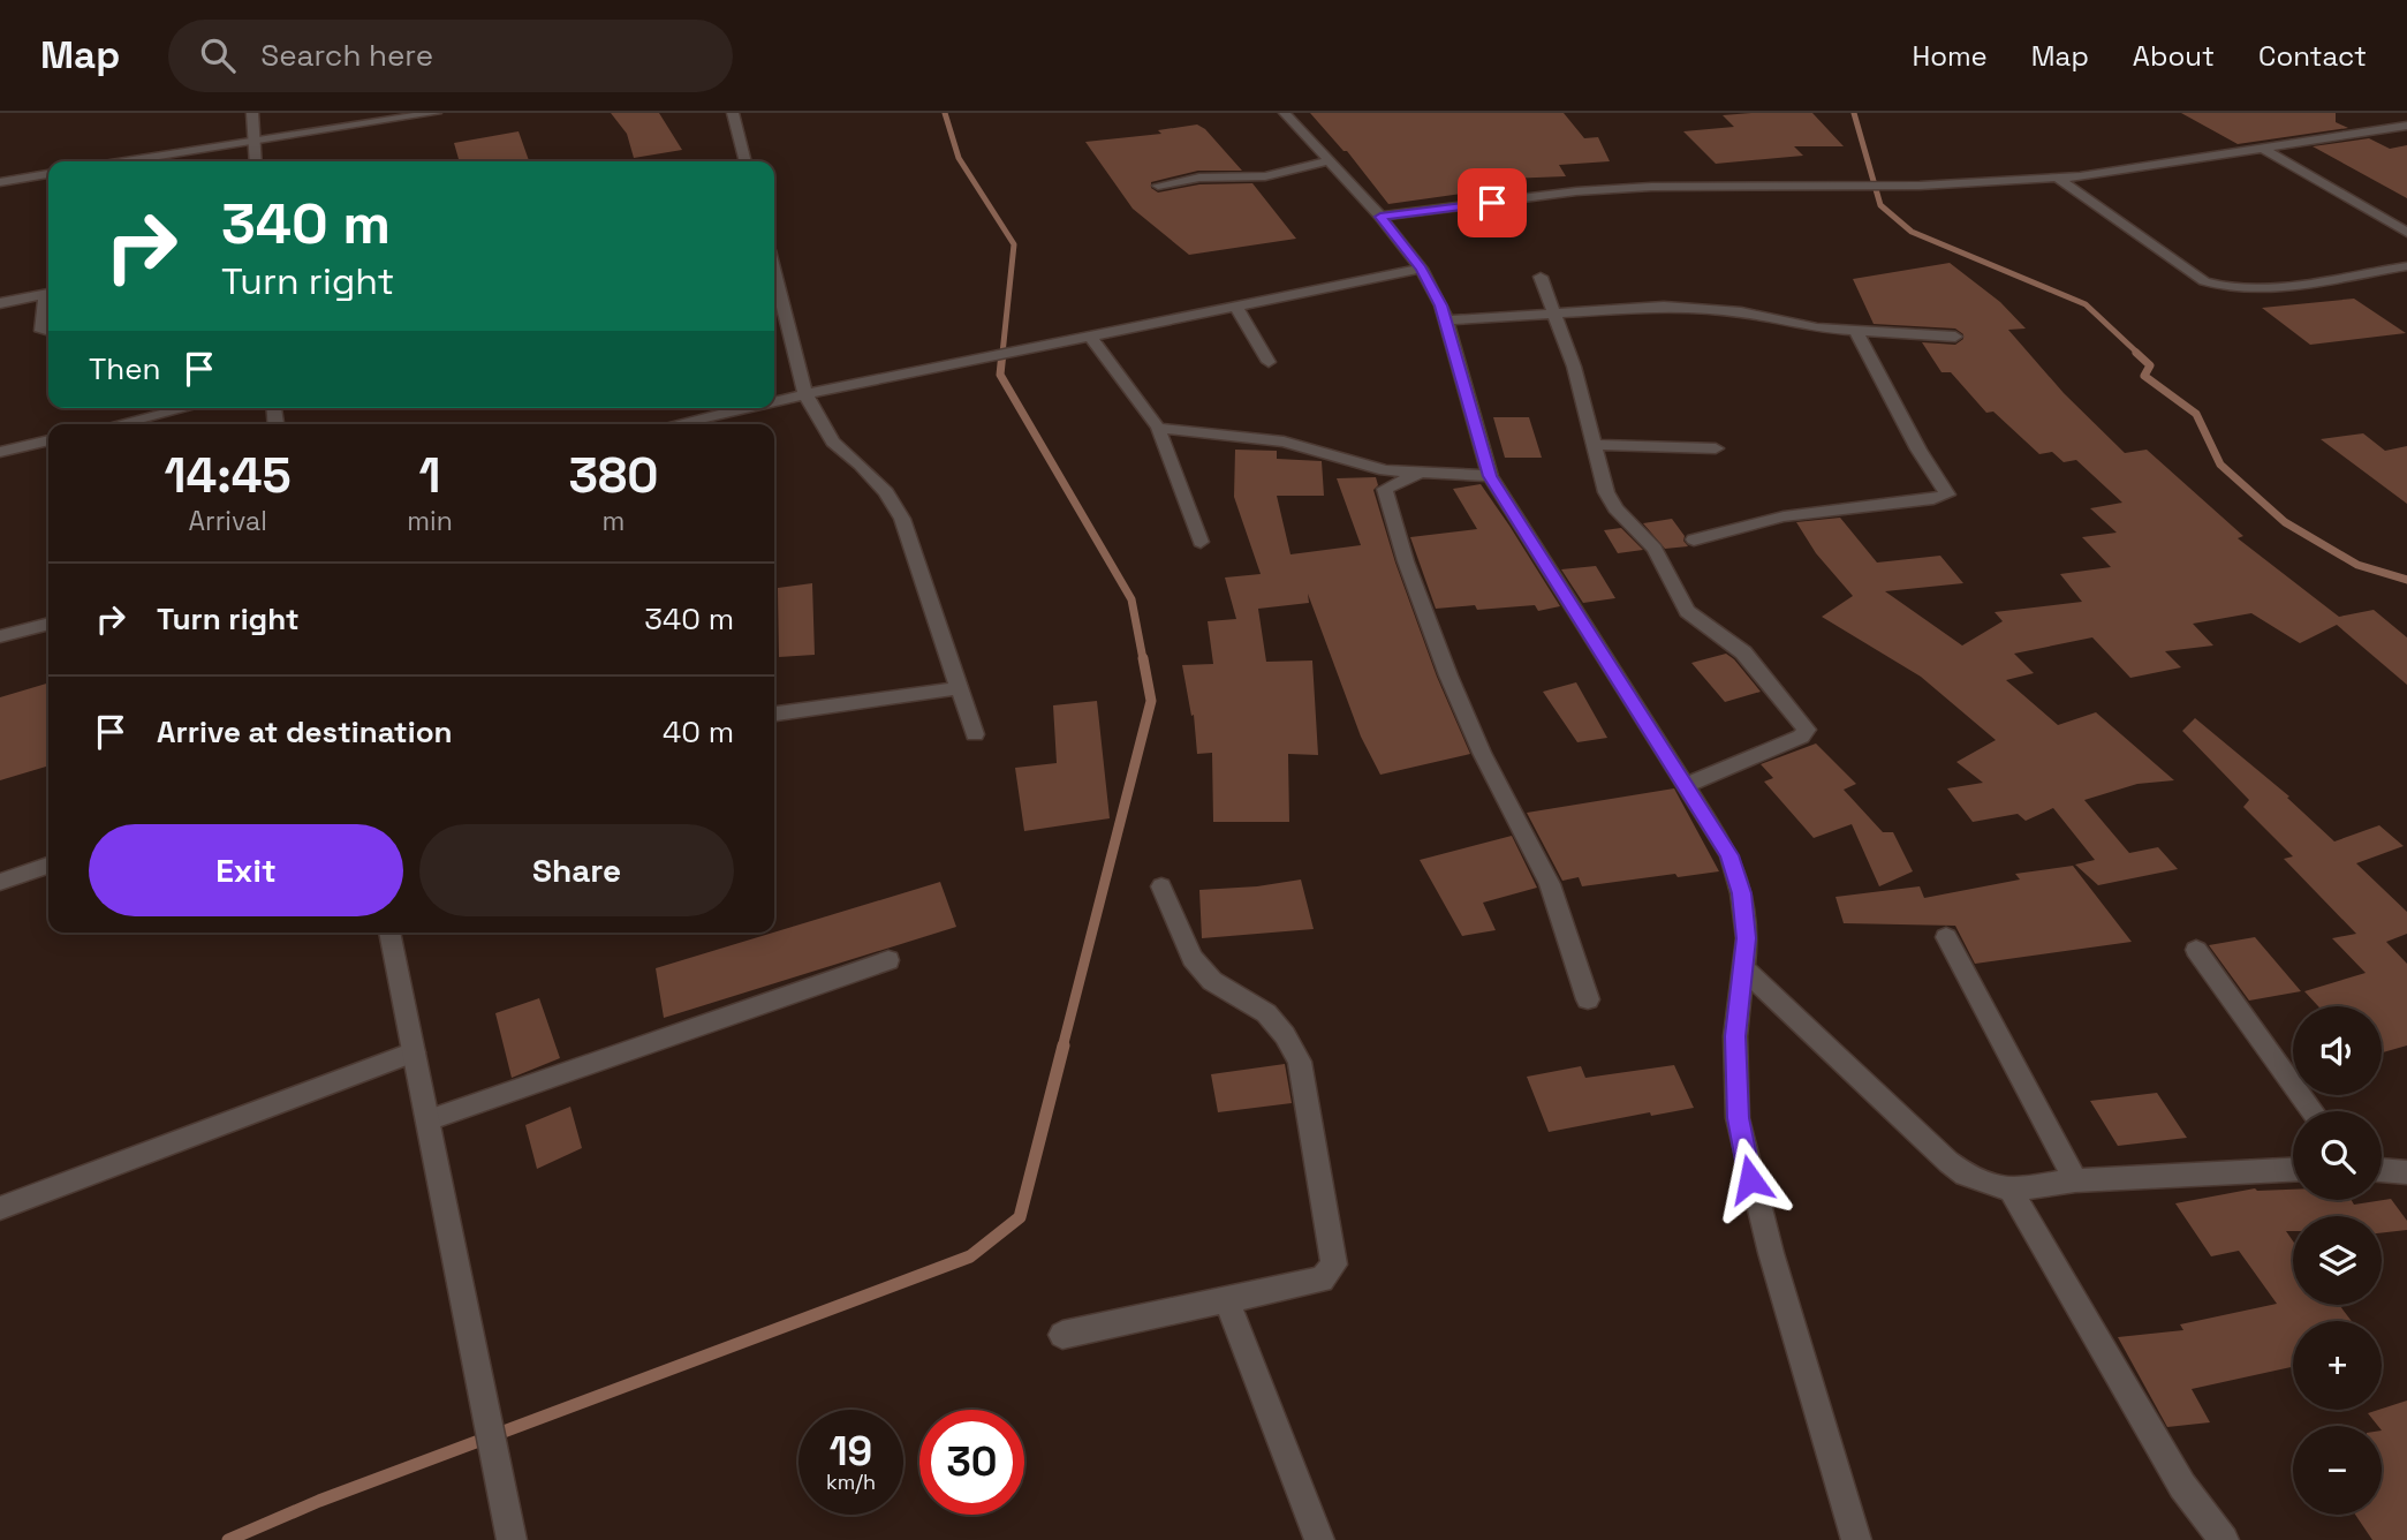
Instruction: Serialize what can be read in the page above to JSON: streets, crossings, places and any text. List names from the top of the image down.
{
  "page": {
    "header": "Map",
    "search": "Search here",
    "nav": [
      "Home",
      "Map",
      "About",
      "Contact"
    ],
    "turn": ["340 m", "Turn right"],
    "then": "Then",
    "eta": [
      "14:45",
      "Arrival",
      "1",
      "min",
      "380",
      "m"
    ],
    "list": [
      {
        "name": "Turn right",
        "value": "340 m"
      },
      {
        "name": "Arrive at destination",
        "value": "40 m"
      }
    ],
    "buttons": ["Exit", "Share"],
    "map_buttons": ["+", "−"],
    "speed": "19 km/h",
    "limit": "30"
  }
}
